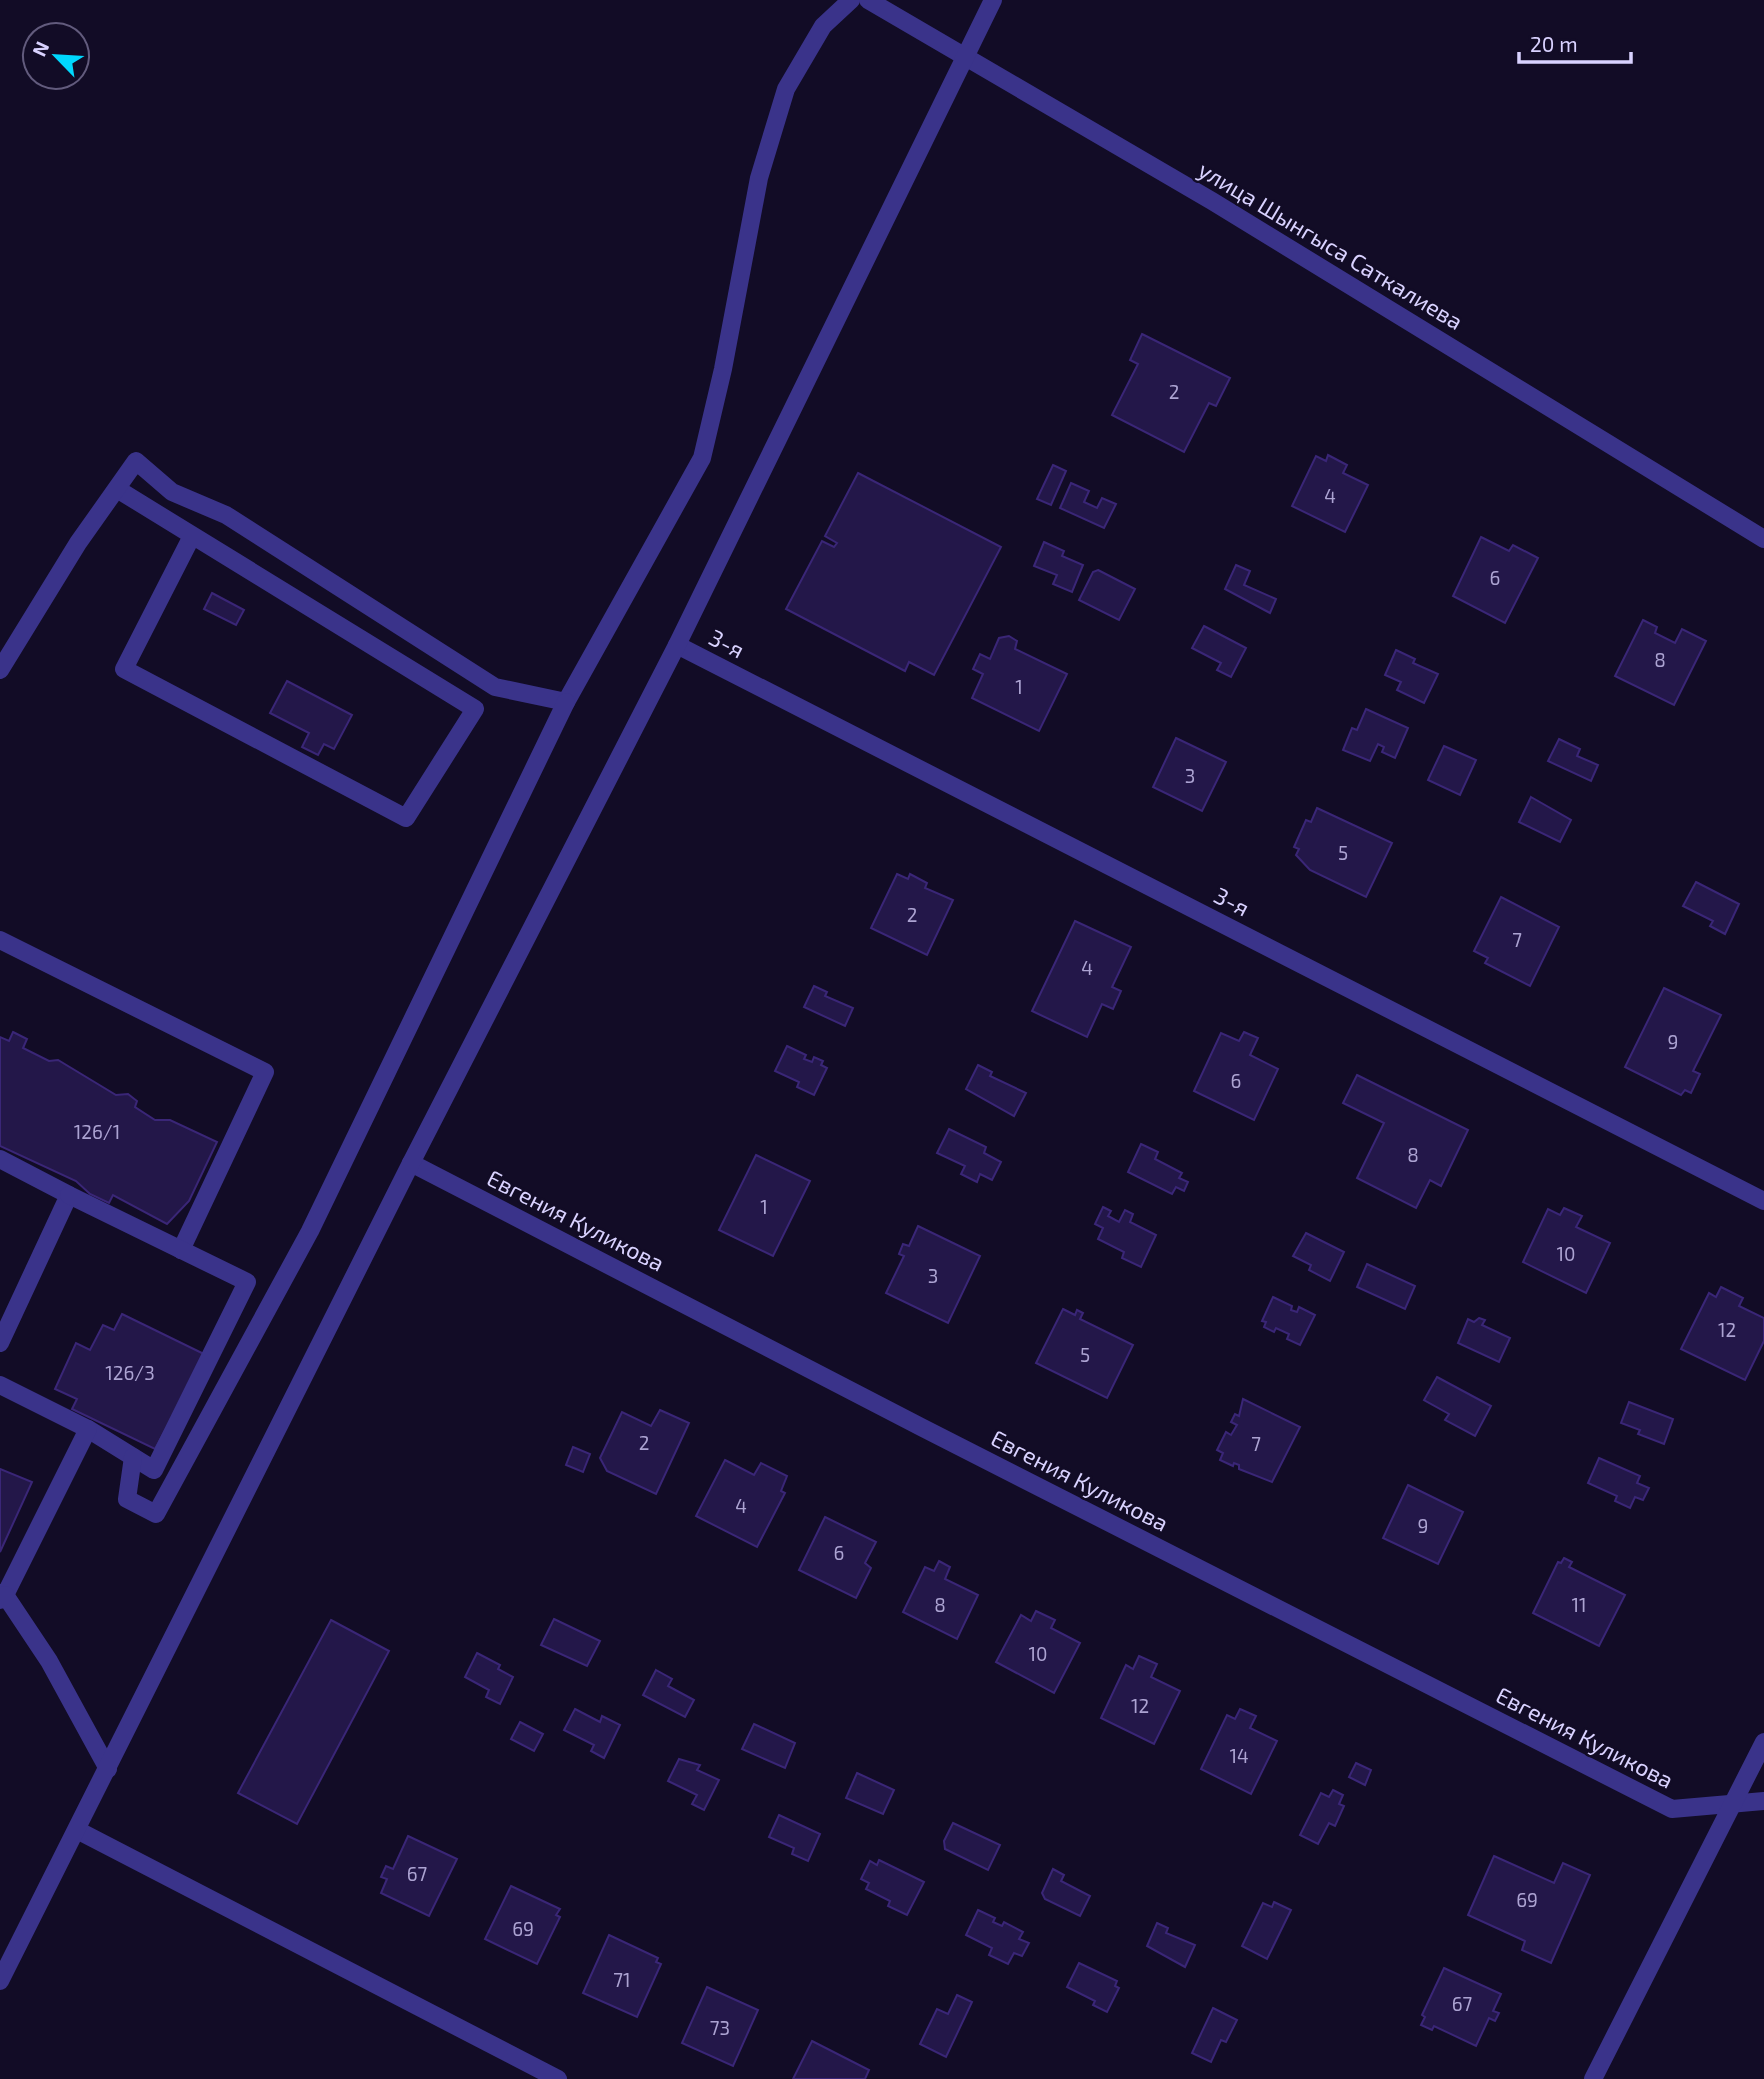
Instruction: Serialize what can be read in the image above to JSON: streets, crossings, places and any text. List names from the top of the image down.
{
  "streets": {
    "street": ["улица Шынгыса Саткалиева", "3-я", "Евгения Куликова"]
  },
  "house_numbers": [
    "2",
    "4",
    "6",
    "8",
    "1",
    "3",
    "5",
    "2",
    "7",
    "4",
    "9",
    "6",
    "126/1",
    "8",
    "1",
    "10",
    "3",
    "12",
    "5",
    "126/3",
    "2",
    "7",
    "4",
    "9",
    "6",
    "8",
    "11",
    "10",
    "12",
    "14",
    "67",
    "69",
    "69",
    "71",
    "67",
    "73"
  ],
  "scale_bar": "20 m",
  "north": "top left"
}
